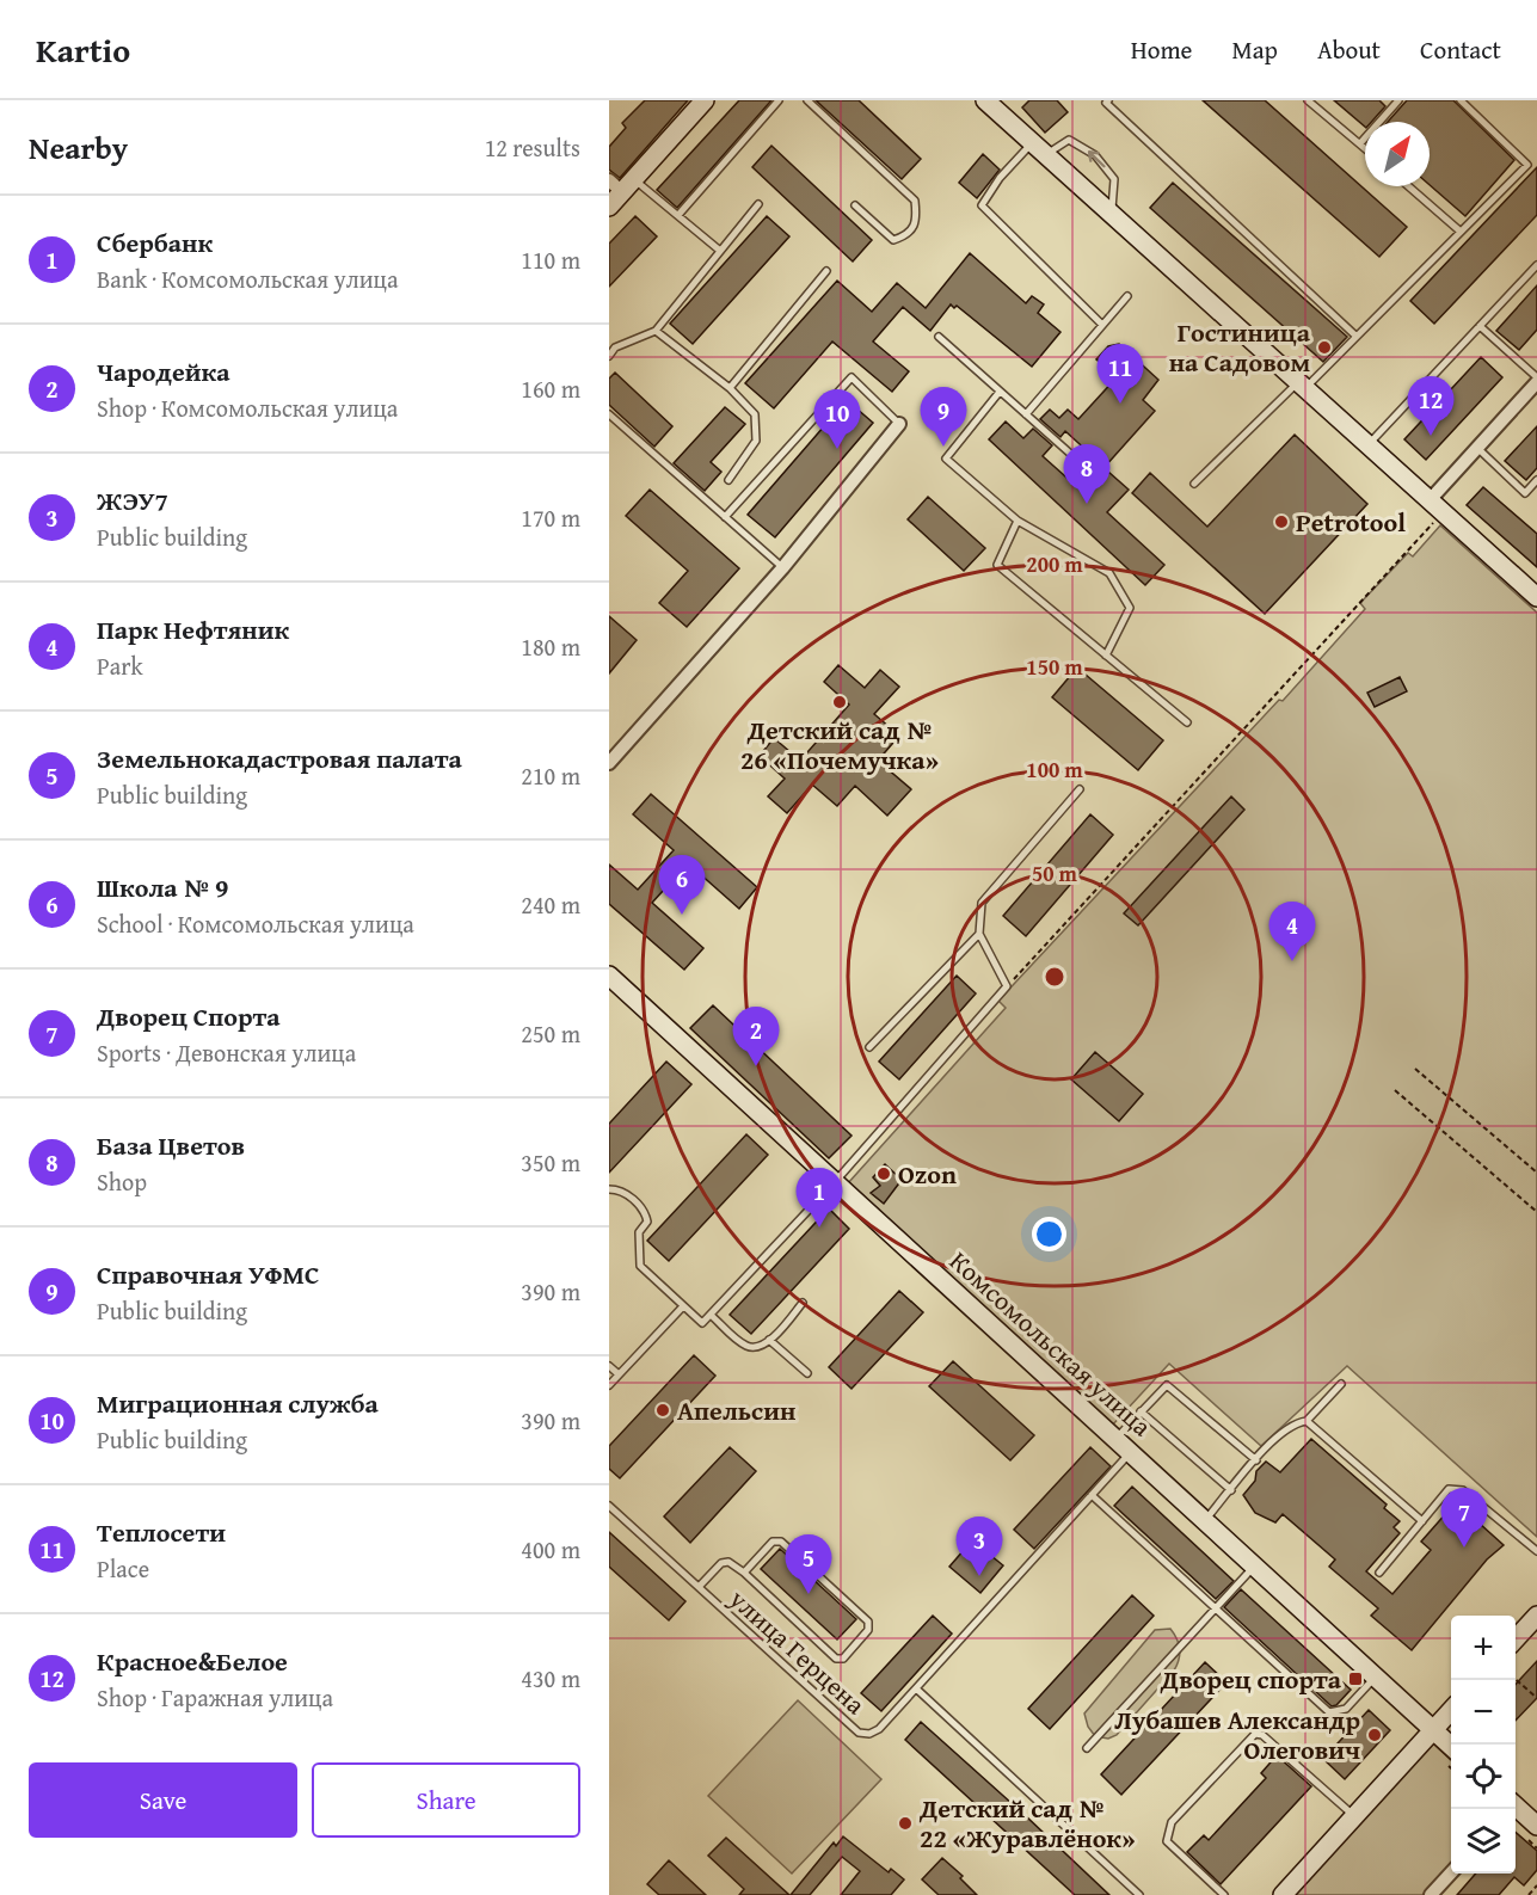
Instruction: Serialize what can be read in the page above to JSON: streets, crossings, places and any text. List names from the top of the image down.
{
  "streets": {
    "street": ["Комсомольская улица"],
    "lane": ["улица Герцена"]
  },
  "crossings": [
    ["Комсомольская улица", "улица Герцена"]
  ],
  "places": {
    "other": [
      "Гостиница на Садовом",
      "Petrotool",
      "Детский сад № 26 «Почемучка»",
      "Ozon",
      "Апельсин",
      "Лубашев Александр Олегович",
      "Детский сад № 22 «Журавлёнок»"
    ],
    "transit": ["Дворец спорта"]
  },
  "north": "top right",
  "page": {
    "header": "Kartio",
    "nav": [
      "Home",
      "Map",
      "About",
      "Contact"
    ],
    "heading": ["Nearby", "12 results"],
    "list": [
      {
        "mark": "1",
        "name": "Сбербанк",
        "note": "Bank · Комсомольская улица",
        "value": "110 m"
      },
      {
        "mark": "2",
        "name": "Чародейка",
        "note": "Shop · Комсомольская улица",
        "value": "160 m"
      },
      {
        "mark": "3",
        "name": "ЖЭУ7",
        "note": "Public building",
        "value": "170 m"
      },
      {
        "mark": "4",
        "name": "Парк Нефтяник",
        "note": "Park",
        "value": "180 m"
      },
      {
        "mark": "5",
        "name": "Земельнокадастровая палата",
        "note": "Public building",
        "value": "210 m"
      },
      {
        "mark": "6",
        "name": "Школа № 9",
        "note": "School · Комсомольская улица",
        "value": "240 m"
      },
      {
        "mark": "7",
        "name": "Дворец Спорта",
        "note": "Sports · Девонская улица",
        "value": "250 m"
      },
      {
        "mark": "8",
        "name": "База Цветов",
        "note": "Shop",
        "value": "350 m"
      },
      {
        "mark": "9",
        "name": "Справочная УФМС",
        "note": "Public building",
        "value": "390 m"
      },
      {
        "mark": "10",
        "name": "Миграционная служба",
        "note": "Public building",
        "value": "390 m"
      },
      {
        "mark": "11",
        "name": "Теплосети",
        "note": "Place",
        "value": "400 m"
      },
      {
        "mark": "12",
        "name": "Красное&Белое",
        "note": "Shop · Гаражная улица",
        "value": "430 m"
      }
    ],
    "pins": [
      "11",
      "12",
      "9",
      "10",
      "8",
      "6",
      "4",
      "2",
      "1",
      "7",
      "3",
      "5"
    ],
    "map_buttons": ["+", "−"],
    "buttons": ["Save", "Share"]
  },
  "rings": [
    "200 m",
    "150 m",
    "100 m",
    "50 m"
  ]
}
